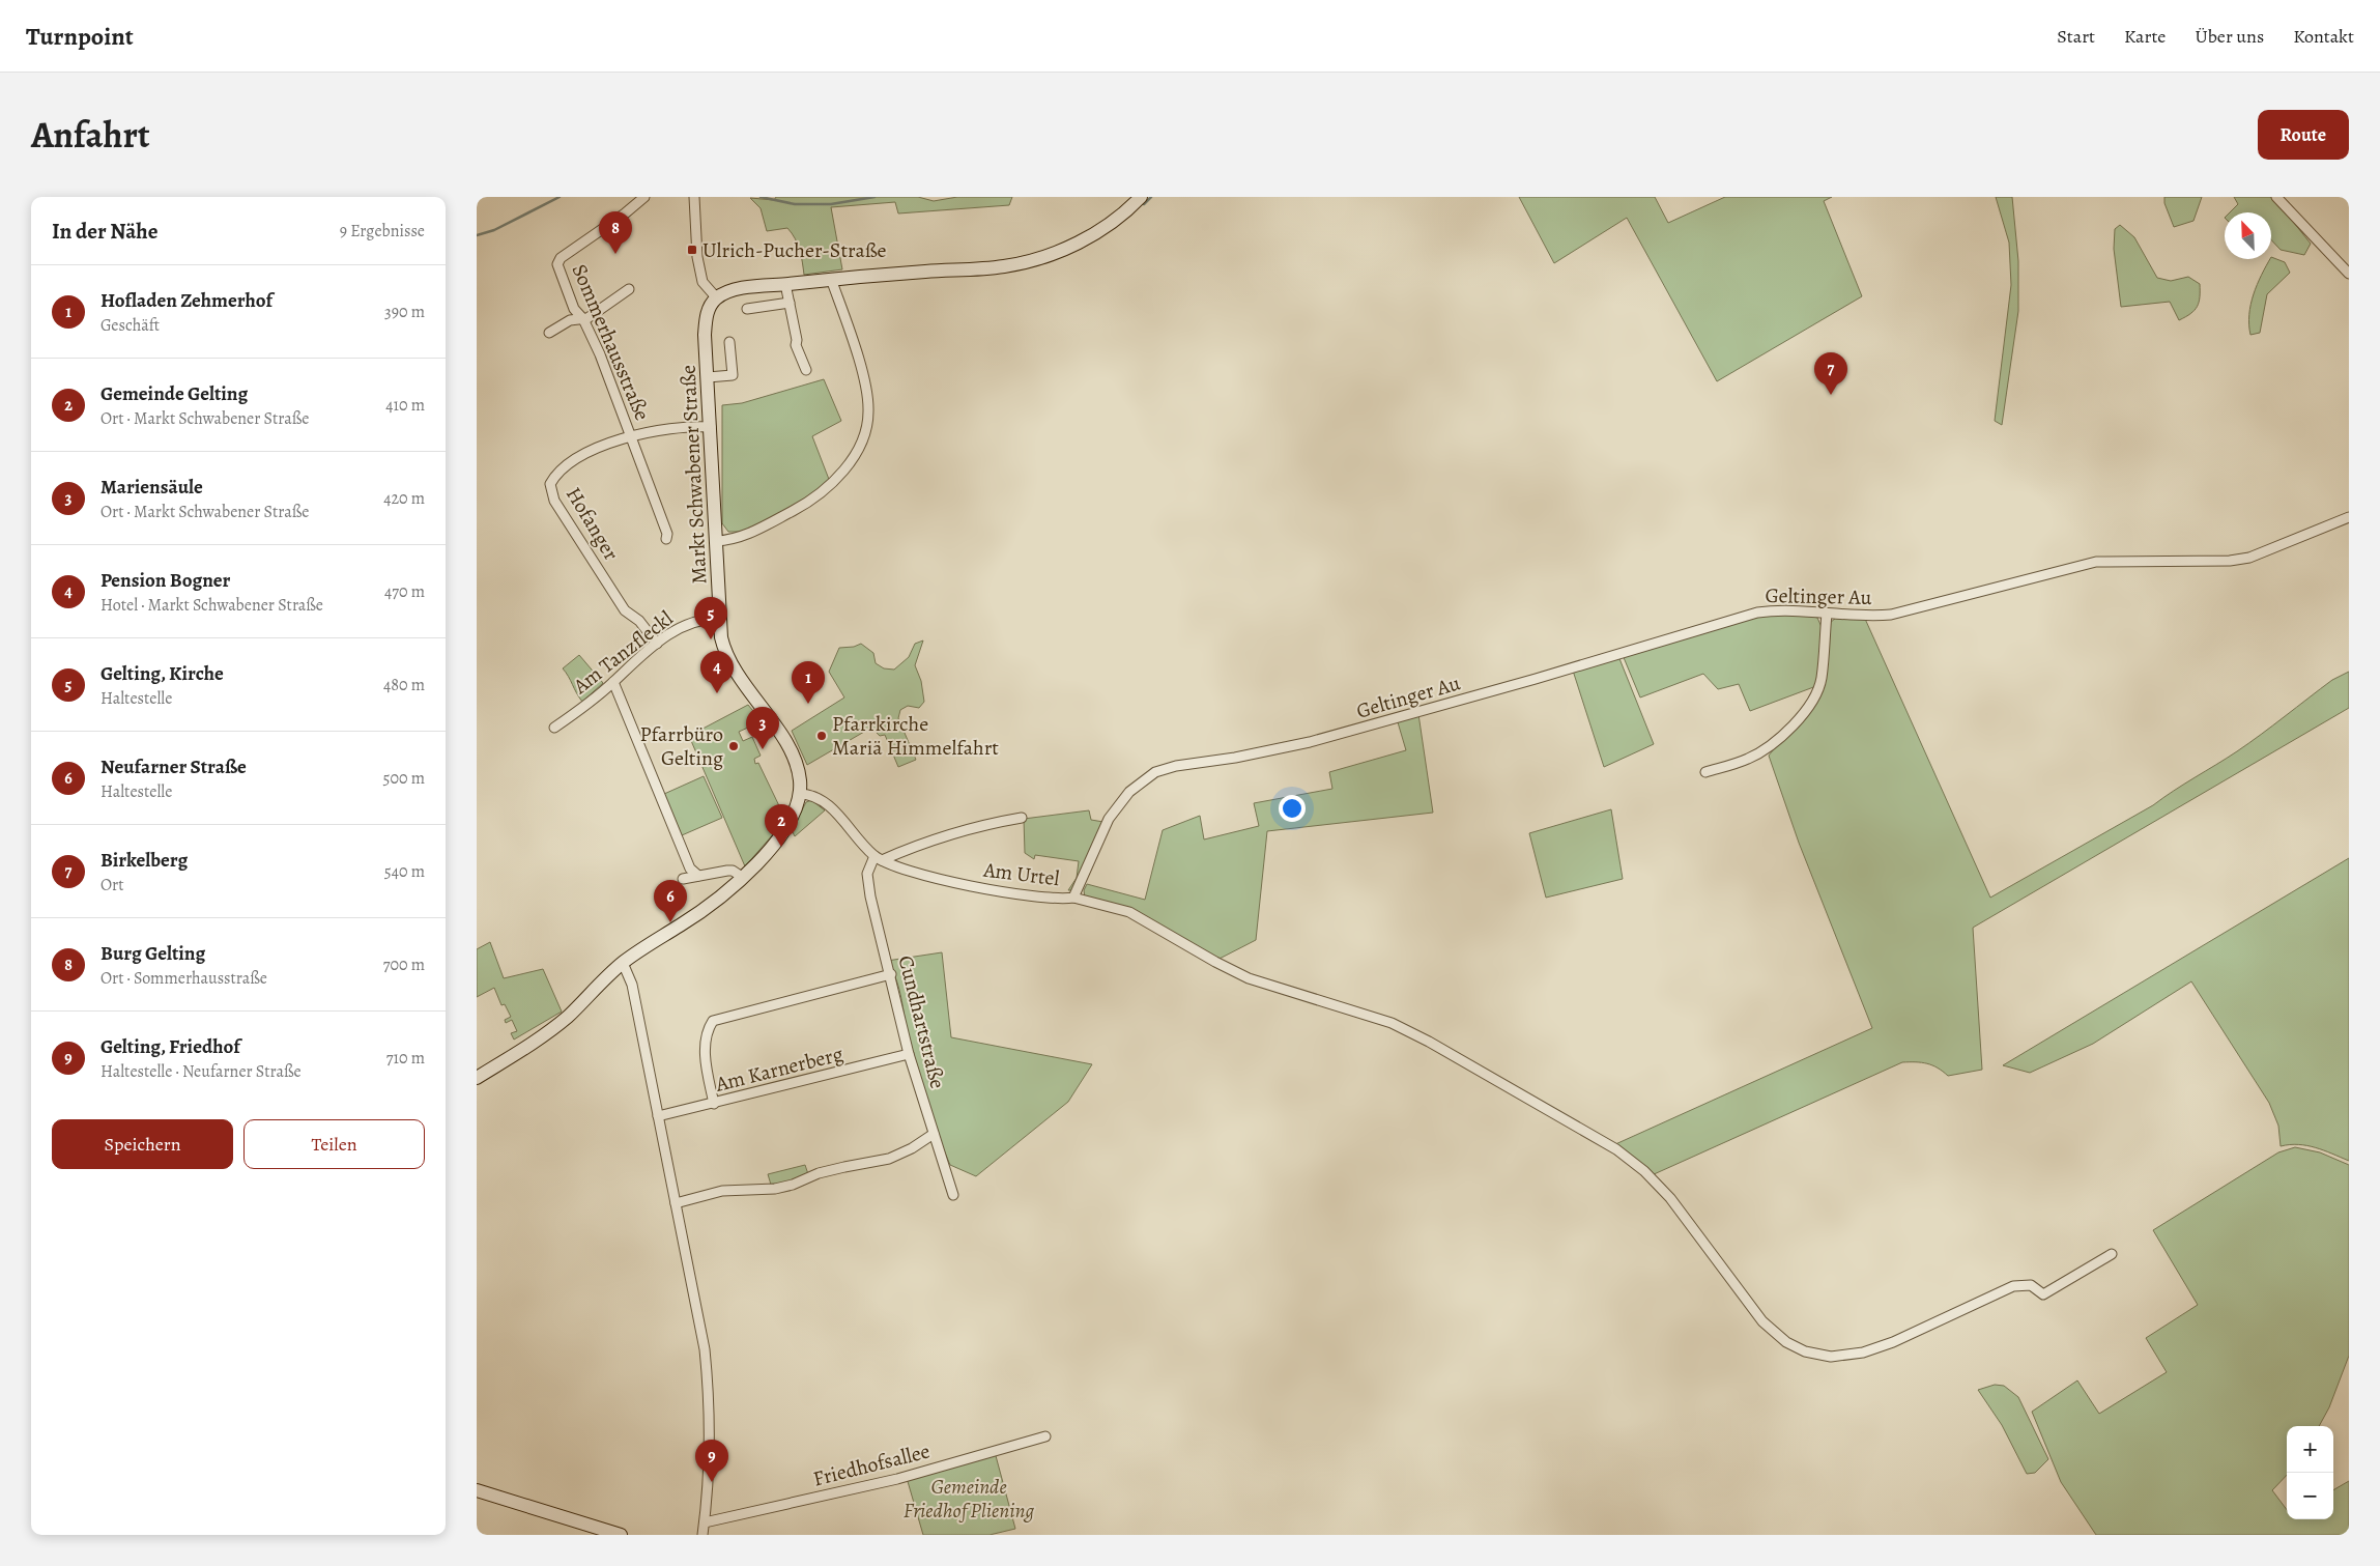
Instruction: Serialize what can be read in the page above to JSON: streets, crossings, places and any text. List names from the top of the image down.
{
  "streets": {
    "main road": ["Markt Schwabener Straße"],
    "street": [
      "Sommerhausstraße",
      "Hofanger",
      "Geltinger Au",
      "Am Tanzfleckl",
      "Am Urtel",
      "Cundhartstraße",
      "Am Karnerberg",
      "Friedhofsallee"
    ]
  },
  "crossings": [
    ["Sommerhausstraße", "Hofanger"],
    ["Markt Schwabener Straße", "Hofanger"],
    ["Markt Schwabener Straße", "Am Tanzfleckl"],
    ["Markt Schwabener Straße", "Am Urtel"],
    ["Hofanger", "Am Tanzfleckl"],
    ["Geltinger Au", "Am Urtel"],
    ["Am Urtel", "Cundhartstraße"],
    ["Cundhartstraße", "Am Karnerberg"]
  ],
  "parks": ["Gemeinde Friedhof Pliening"],
  "places": {
    "transit": ["Ulrich-Pucher-Straße"],
    "other": ["Pfarrkirche Mariä Himmelfahrt", "Pfarrbüro Gelting"]
  },
  "north": "top left",
  "page": {
    "header": "Turnpoint",
    "nav": [
      "Start",
      "Karte",
      "Über uns",
      "Kontakt"
    ],
    "title": "Anfahrt",
    "buttons": [
      "Route",
      ["Speichern", "Teilen"]
    ],
    "heading": ["In der Nähe", "9 Ergebnisse"],
    "pins": [
      "8",
      "7",
      "5",
      "4",
      "1",
      "3",
      "2",
      "6",
      "9"
    ],
    "list": [
      {
        "mark": "1",
        "name": "Hofladen Zehmerhof",
        "note": "Geschäft",
        "value": "390 m"
      },
      {
        "mark": "2",
        "name": "Gemeinde Gelting",
        "note": "Ort · Markt Schwabener Straße",
        "value": "410 m"
      },
      {
        "mark": "3",
        "name": "Mariensäule",
        "note": "Ort · Markt Schwabener Straße",
        "value": "420 m"
      },
      {
        "mark": "4",
        "name": "Pension Bogner",
        "note": "Hotel · Markt Schwabener Straße",
        "value": "470 m"
      },
      {
        "mark": "5",
        "name": "Gelting, Kirche",
        "note": "Haltestelle",
        "value": "480 m"
      },
      {
        "mark": "6",
        "name": "Neufarner Straße",
        "note": "Haltestelle",
        "value": "500 m"
      },
      {
        "mark": "7",
        "name": "Birkelberg",
        "note": "Ort",
        "value": "540 m"
      },
      {
        "mark": "8",
        "name": "Burg Gelting",
        "note": "Ort · Sommerhausstraße",
        "value": "700 m"
      },
      {
        "mark": "9",
        "name": "Gelting, Friedhof",
        "note": "Haltestelle · Neufarner Straße",
        "value": "710 m"
      }
    ],
    "map_buttons": ["+", "−"]
  }
}
